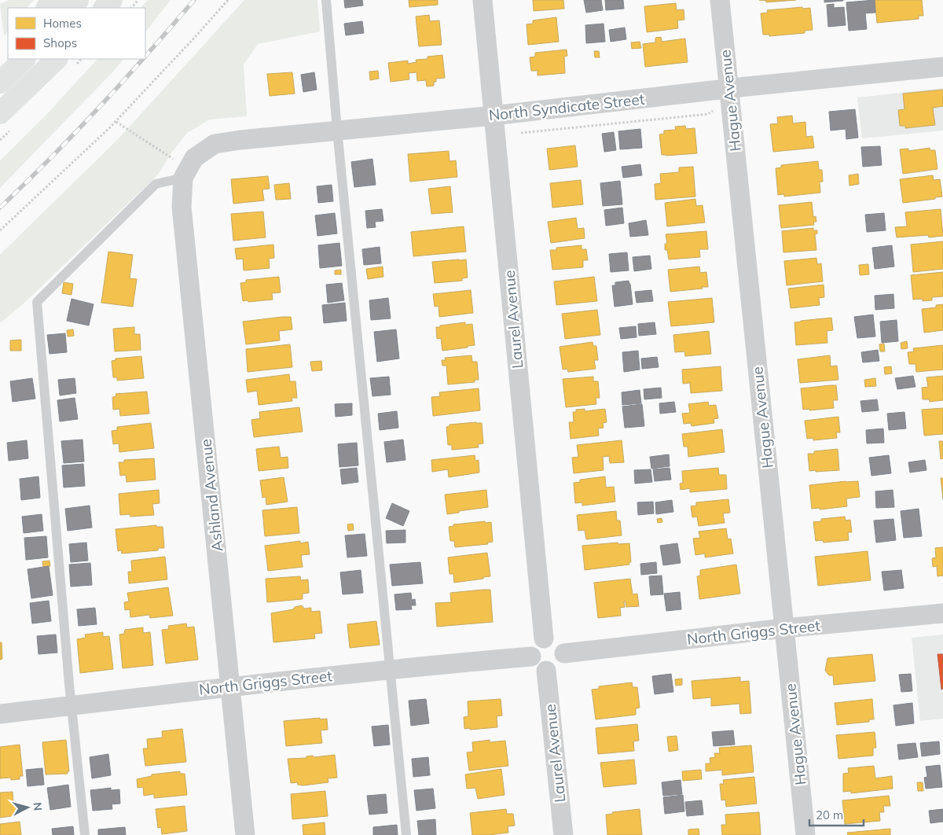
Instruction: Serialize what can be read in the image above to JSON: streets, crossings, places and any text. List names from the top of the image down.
{
  "streets": {
    "street": [
      "Hague Avenue",
      "North Syndicate Street",
      "Laurel Avenue",
      "Ashland Avenue",
      "North Griggs Street"
    ]
  },
  "crossings": [
    ["Hague Avenue", "North Syndicate Street"],
    ["Hague Avenue", "North Griggs Street"],
    ["North Syndicate Street", "Laurel Avenue"],
    ["North Syndicate Street", "Ashland Avenue"],
    ["Laurel Avenue", "North Griggs Street"],
    ["Ashland Avenue", "North Griggs Street"]
  ],
  "legend": ["Homes", "Shops"],
  "scale_bar": "20 m",
  "north": "right"
}
